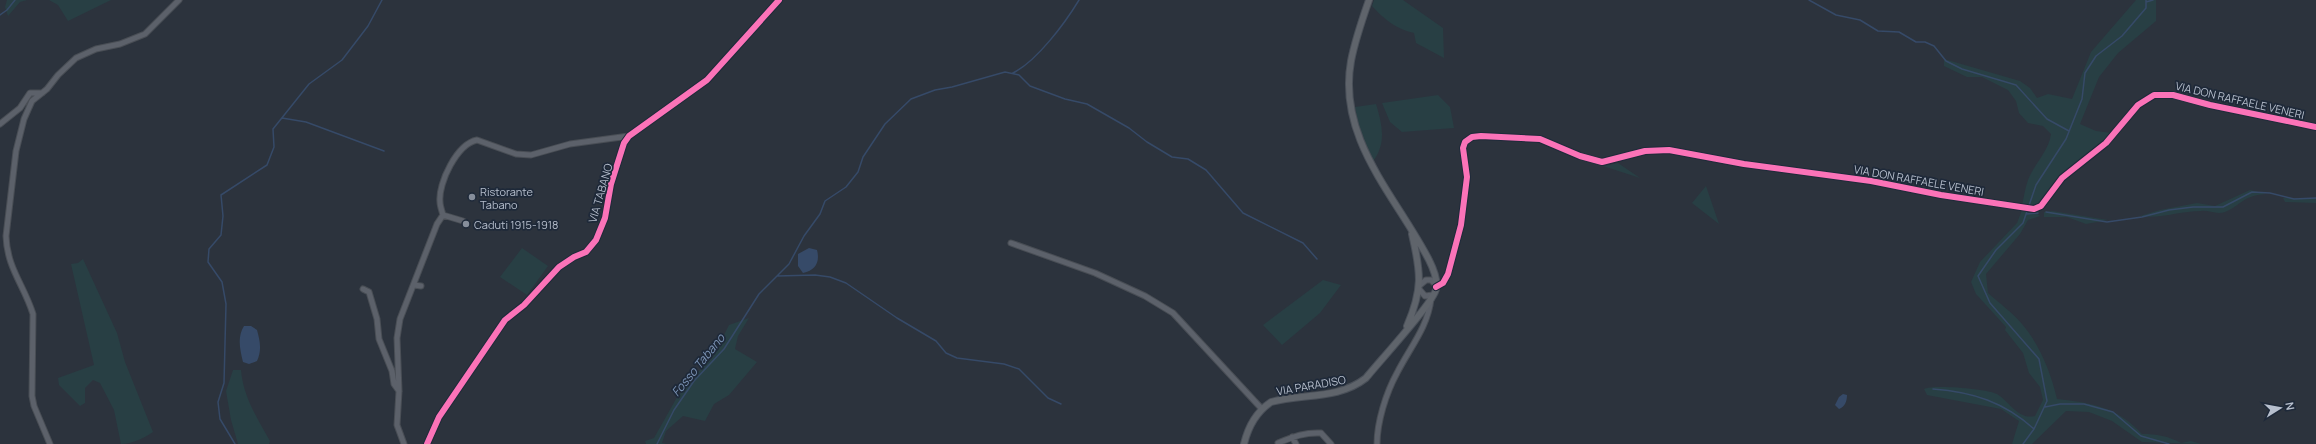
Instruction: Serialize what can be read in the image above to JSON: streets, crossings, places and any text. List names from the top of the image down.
{
  "streets": {
    "main road": ["VIA PARADISO"],
    "street": ["VIA DON RAFFAELE VENERI", "VIA TABANO"]
  },
  "crossings": [
    ["VIA DON RAFFAELE VENERI", "VIA PARADISO"]
  ],
  "water": ["Fosso Tabano"],
  "places": ["Ristorante Tabano", "Caduti 1915-1918"],
  "north": "right"
}
